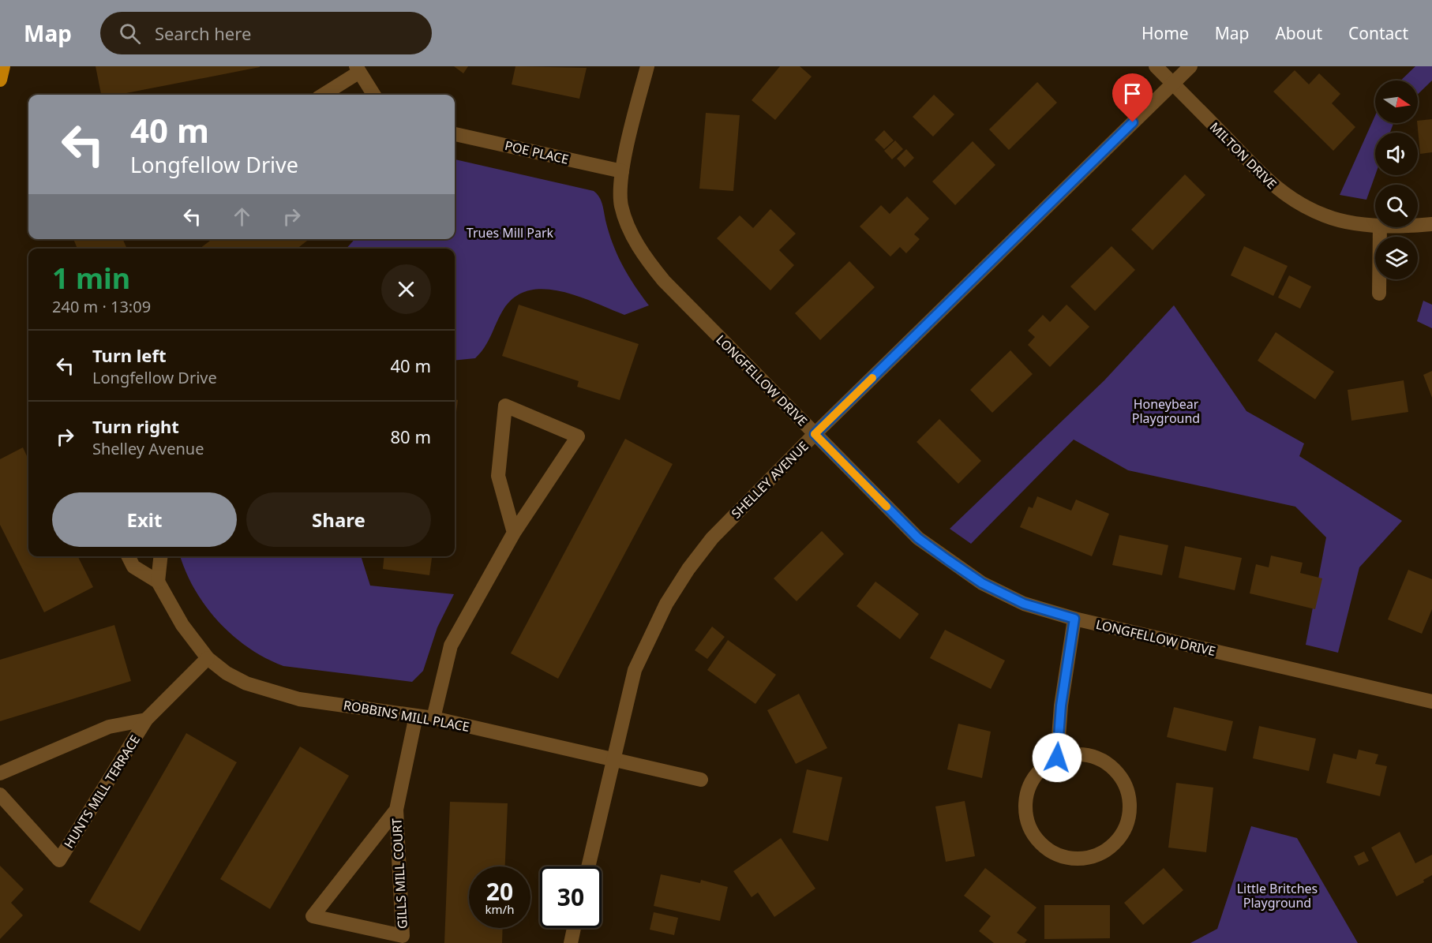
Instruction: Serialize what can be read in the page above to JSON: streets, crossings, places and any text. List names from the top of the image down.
{
  "streets": {
    "street": [
      "POE PLACE",
      "MILTON DRIVE",
      "LONGFELLOW DRIVE",
      "SHELLEY AVENUE",
      "ROBBINS MILL PLACE",
      "HUNTS MILL TERRACE",
      "GILLS MILL COURT"
    ]
  },
  "crossings": [
    ["POE PLACE", "LONGFELLOW DRIVE"],
    ["MILTON DRIVE", "SHELLEY AVENUE"],
    ["LONGFELLOW DRIVE", "SHELLEY AVENUE"],
    ["SHELLEY AVENUE", "ROBBINS MILL PLACE"],
    ["ROBBINS MILL PLACE", "HUNTS MILL TERRACE"],
    ["ROBBINS MILL PLACE", "GILLS MILL COURT"]
  ],
  "parks": ["Trues Mill Park", "Honeybear Playground", "Little Britches Playground"],
  "north": "right",
  "page": {
    "header": "Map",
    "search": "Search here",
    "nav": [
      "Home",
      "Map",
      "About",
      "Contact"
    ],
    "turn": ["40 m", "Longfellow Drive"],
    "heading": ["1 min", "240 m · 13:09"],
    "list": [
      {
        "name": "Turn left",
        "note": "Longfellow Drive",
        "value": "40 m"
      },
      {
        "name": "Turn right",
        "note": "Shelley Avenue",
        "value": "80 m"
      }
    ],
    "buttons": ["Exit", "Share"],
    "speed": "20 km/h",
    "limit": "30"
  }
}
